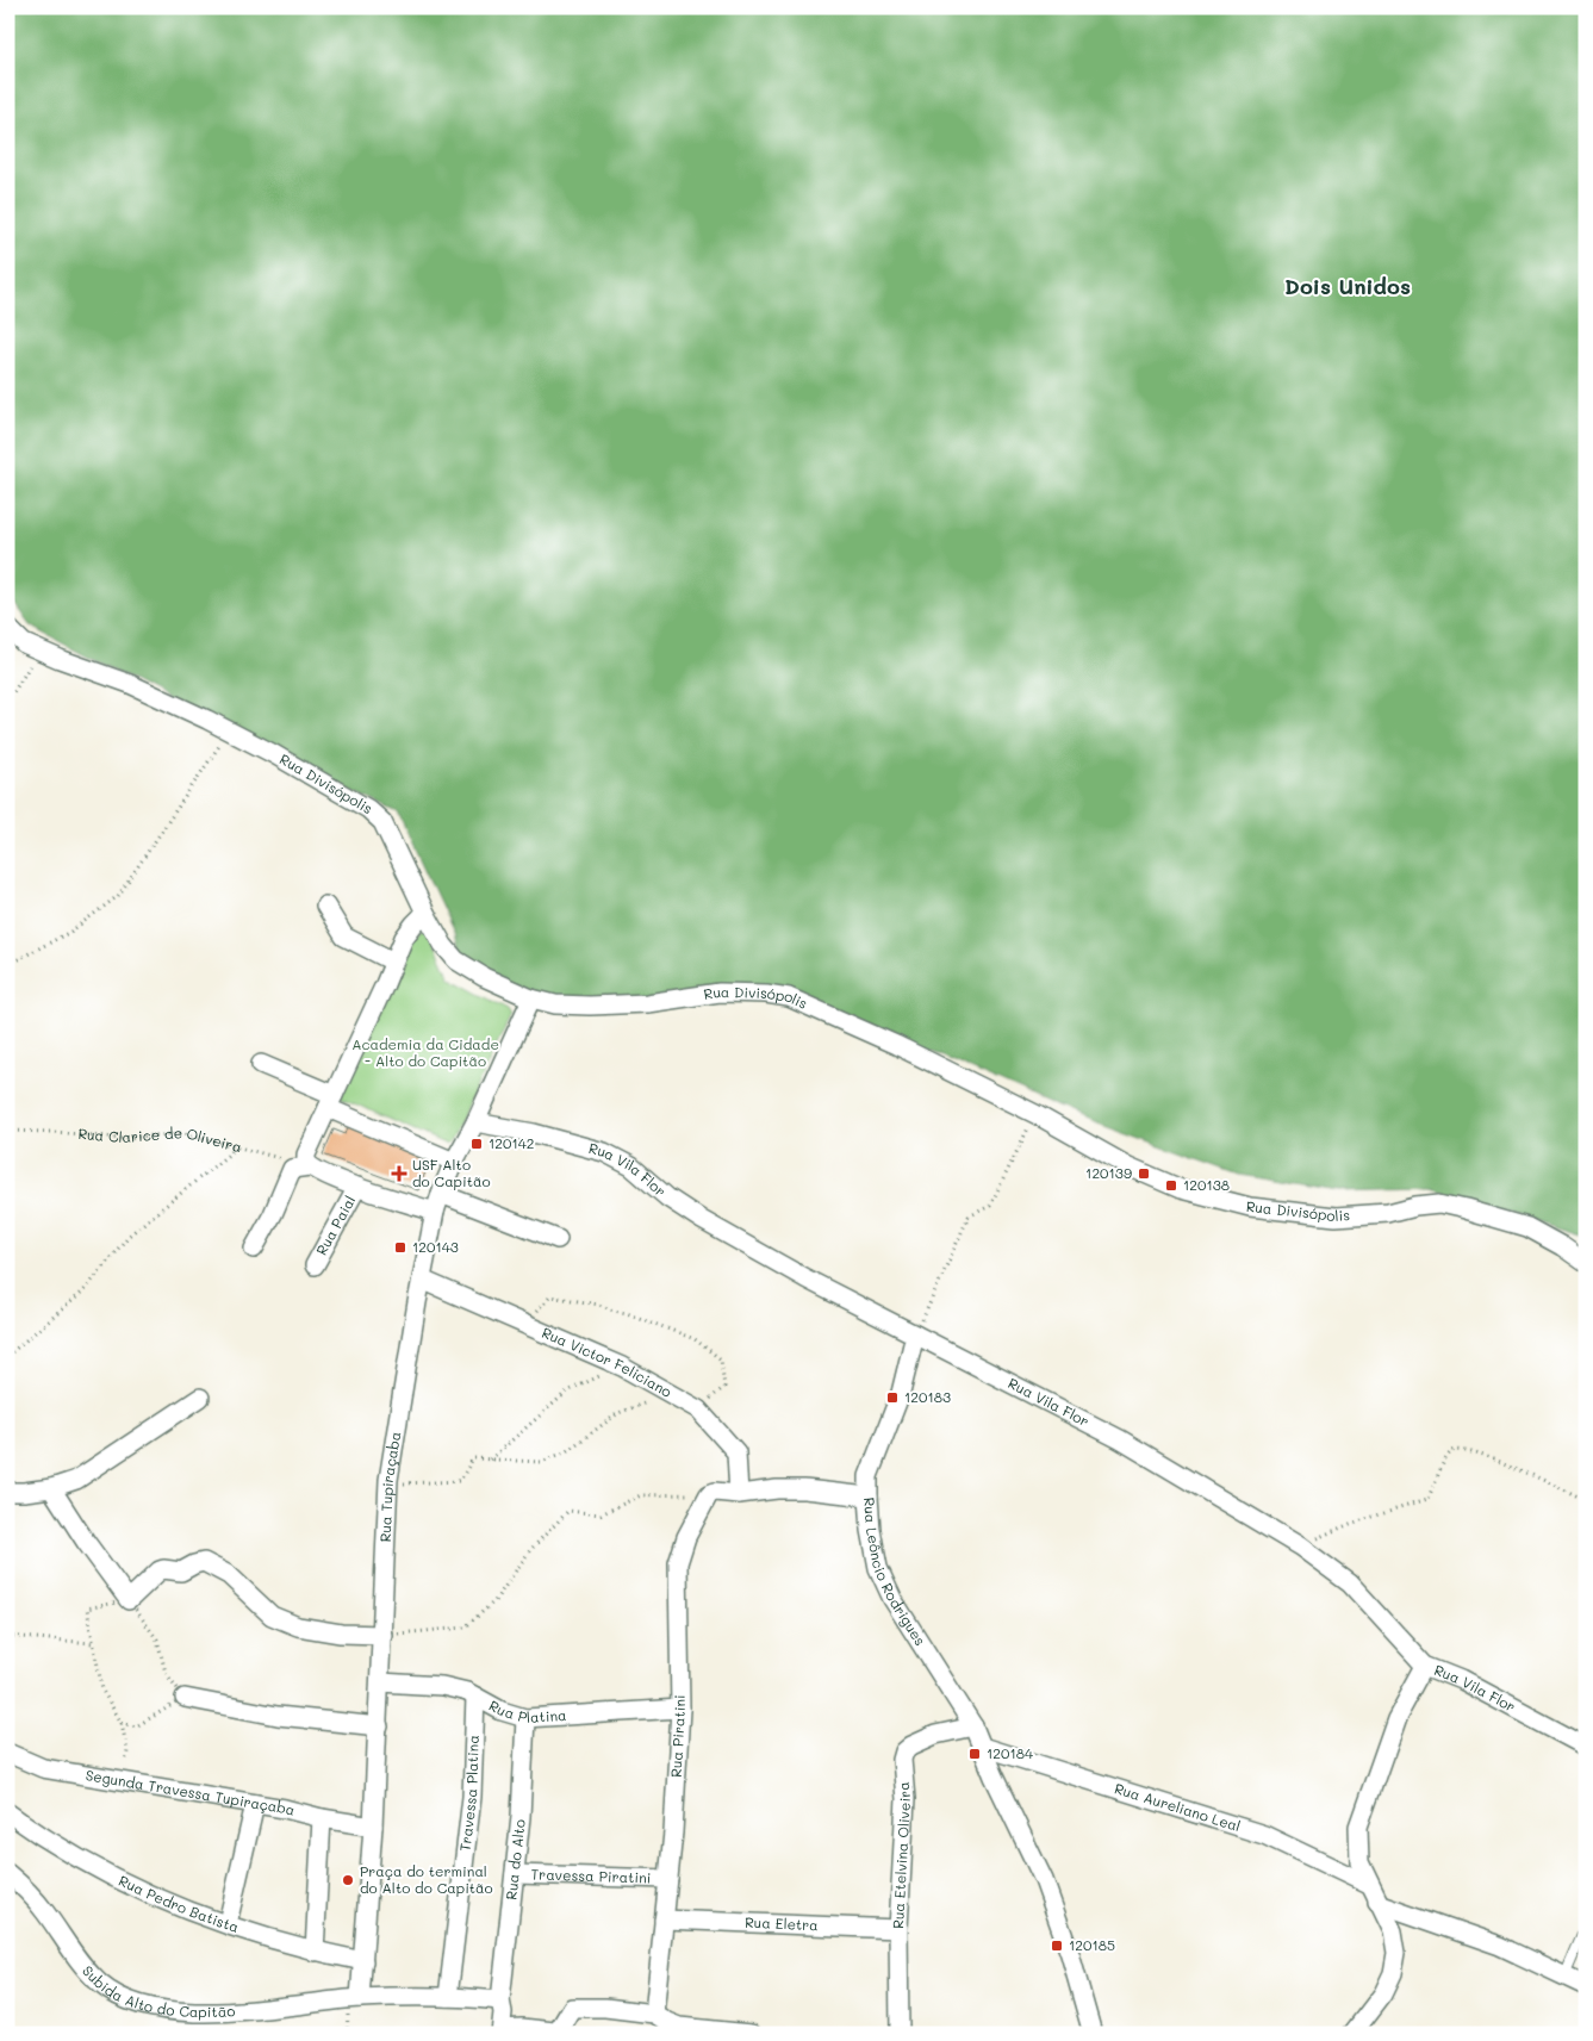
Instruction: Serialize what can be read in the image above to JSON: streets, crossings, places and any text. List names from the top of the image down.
{
  "streets": {
    "street": [
      "Rua Divisópolis",
      "Rua Vila Flor",
      "Rua Paial",
      "Rua Victor Feliciano",
      "Rua Tupiraçaba",
      "Rua Leôncio Rodrigues",
      "Rua Platina",
      "Rua Piratini",
      "Segunda Travessa Tupiraçaba",
      "Travessa Platina",
      "Rua Aureliano Leal",
      "Rua Etelvina Oliveira",
      "Rua do Alto",
      "Travessa Piratini",
      "Rua Pedro Batista",
      "Rua Eletra",
      "Subida Alto do Capitão"
    ],
    "path": ["Rua Clarice de Oliveira"]
  },
  "crossings": [
    ["Rua Divisópolis", "Rua Tupiraçaba"],
    ["Rua Vila Flor", "Rua Tupiraçaba"],
    ["Rua Vila Flor", "Rua Leôncio Rodrigues"],
    ["Rua Victor Feliciano", "Rua Tupiraçaba"],
    ["Rua Tupiraçaba", "Rua Platina"],
    ["Rua Tupiraçaba", "Segunda Travessa Tupiraçaba"],
    ["Rua Tupiraçaba", "Rua Pedro Batista"],
    ["Rua Tupiraçaba", "Subida Alto do Capitão"],
    ["Rua Leôncio Rodrigues", "Rua Aureliano Leal"],
    ["Rua Leôncio Rodrigues", "Rua Etelvina Oliveira"],
    ["Rua Platina", "Rua Piratini"],
    ["Rua Platina", "Travessa Platina"],
    ["Rua Platina", "Rua do Alto"],
    ["Rua Piratini", "Travessa Piratini"],
    ["Rua Piratini", "Rua Eletra"],
    ["Travessa Platina", "Subida Alto do Capitão"],
    ["Rua Etelvina Oliveira", "Rua Eletra"],
    ["Rua do Alto", "Travessa Piratini"],
    ["Rua do Alto", "Subida Alto do Capitão"]
  ],
  "districts": ["Dois Unidos"],
  "parks": ["Academia da Cidade - Alto do Capitão"],
  "places": {
    "transit": [
      "120142",
      "120139",
      "120138",
      "120143",
      "120183",
      "120184",
      "120185"
    ],
    "health": ["USF Alto do Capitão"],
    "other": ["Praça do terminal do Alto do Capitão"]
  }
}
